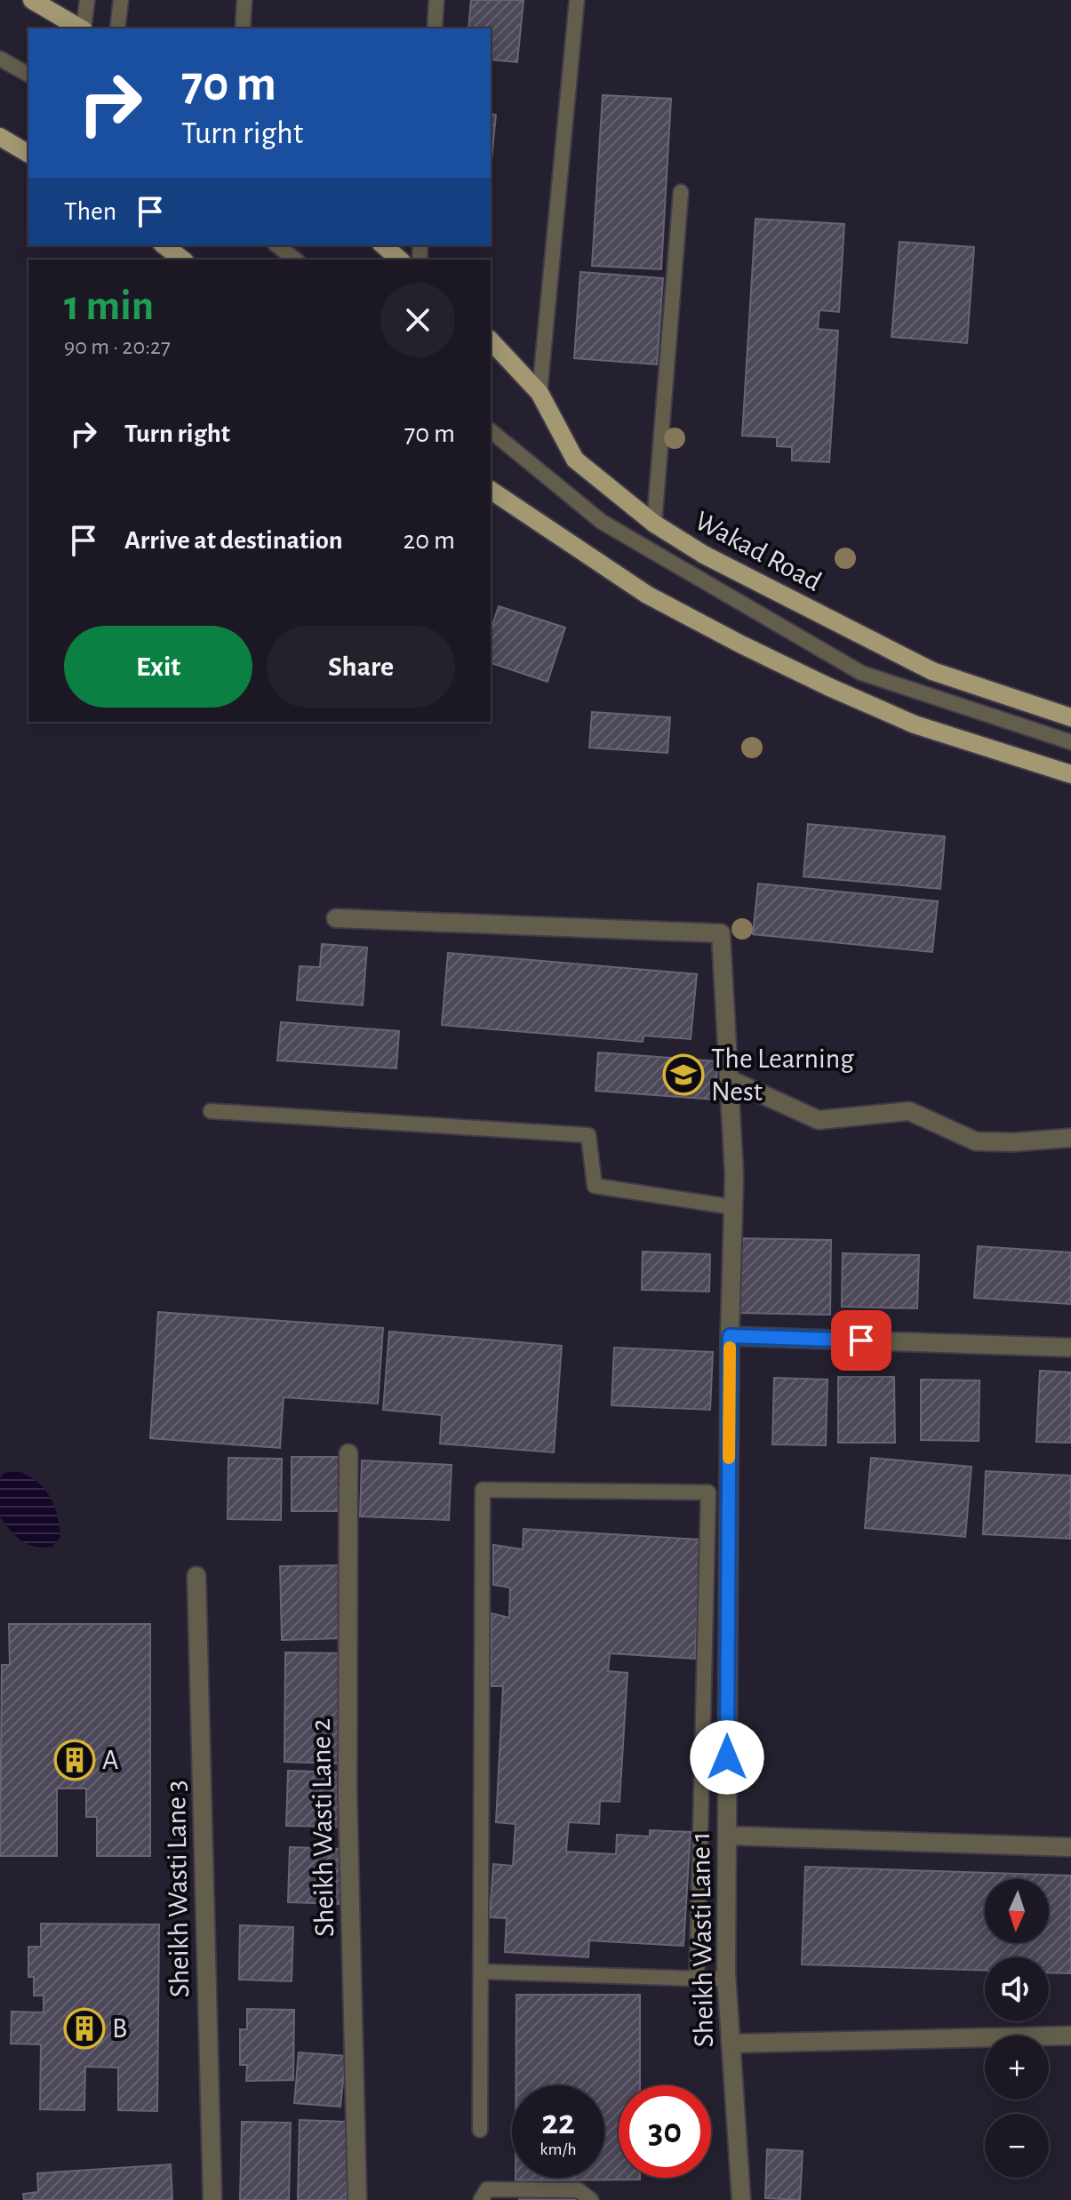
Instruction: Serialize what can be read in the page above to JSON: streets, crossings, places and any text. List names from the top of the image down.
{
  "streets": {
    "main road": ["Wakad Road"],
    "street": ["Sheikh Wasti Lane 2", "Sheikh Wasti Lane 3", "Sheikh Wasti Lane 1"]
  },
  "places": {
    "school or university": ["The Learning Nest"],
    "building": ["A", "B"]
  },
  "north": "bottom",
  "page": {
    "turn": ["70 m", "Turn right"],
    "then": "Then",
    "heading": ["1 min", "90 m · 20:27"],
    "list": [
      {
        "name": "Turn right",
        "value": "70 m"
      },
      {
        "name": "Arrive at destination",
        "value": "20 m"
      }
    ],
    "buttons": ["Exit", "Share"],
    "map_buttons": ["+", "−"],
    "speed": "22 km/h",
    "limit": "30"
  }
}
